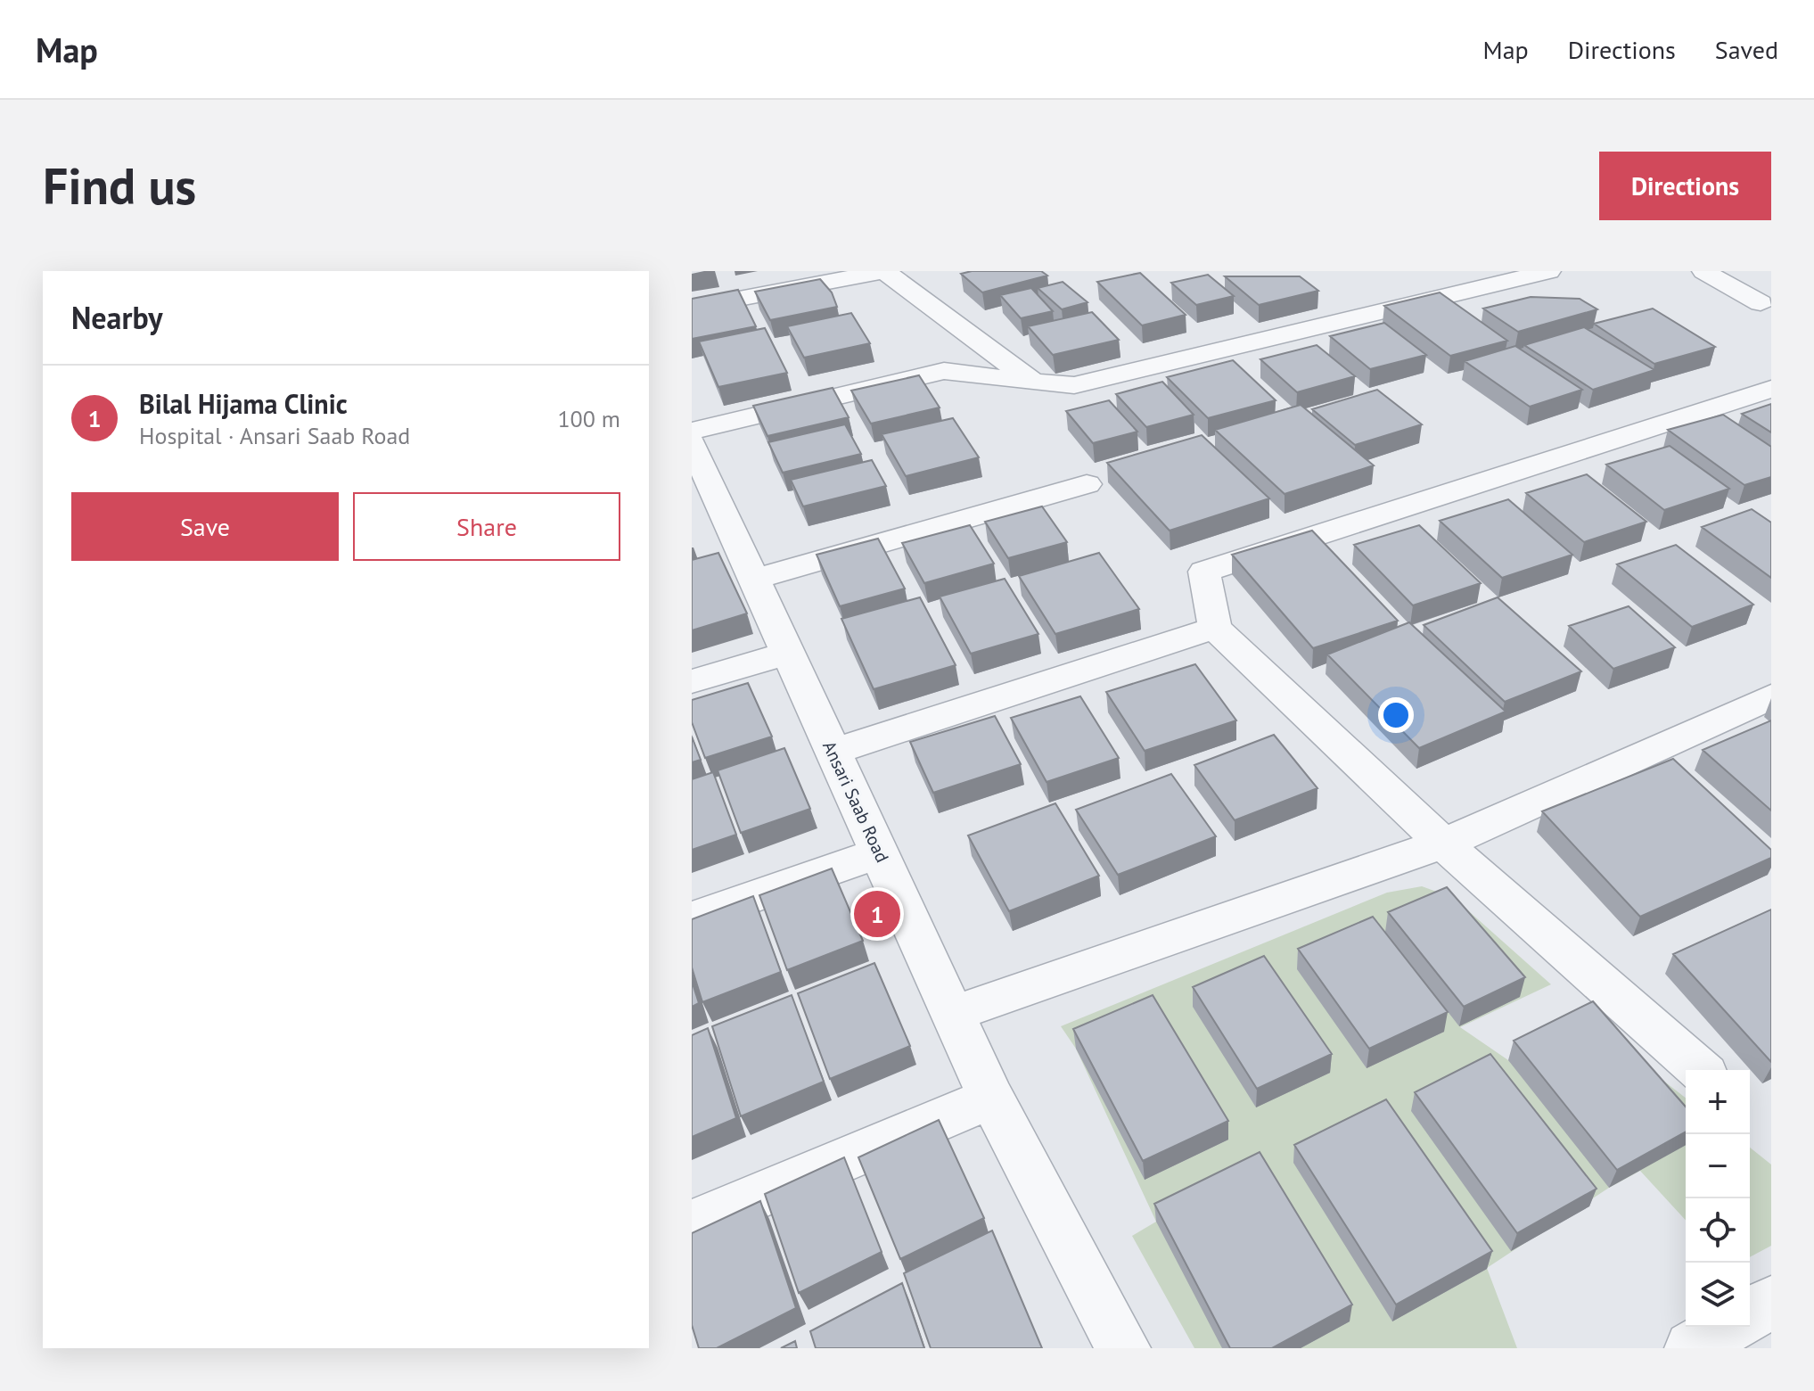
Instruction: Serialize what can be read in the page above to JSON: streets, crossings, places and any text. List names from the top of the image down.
{
  "streets": {
    "street": ["Ansari Saab Road"]
  },
  "page": {
    "header": "Map",
    "nav": ["Map", "Directions", "Saved"],
    "buttons": [
      "Directions",
      ["Save", "Share"]
    ],
    "title": "Find us",
    "heading": "Nearby",
    "list": [
      {
        "mark": "1",
        "name": "Bilal Hijama Clinic",
        "note": "Hospital · Ansari Saab Road",
        "value": "100 m"
      }
    ],
    "pins": "1",
    "map_buttons": ["+", "−"]
  }
}
